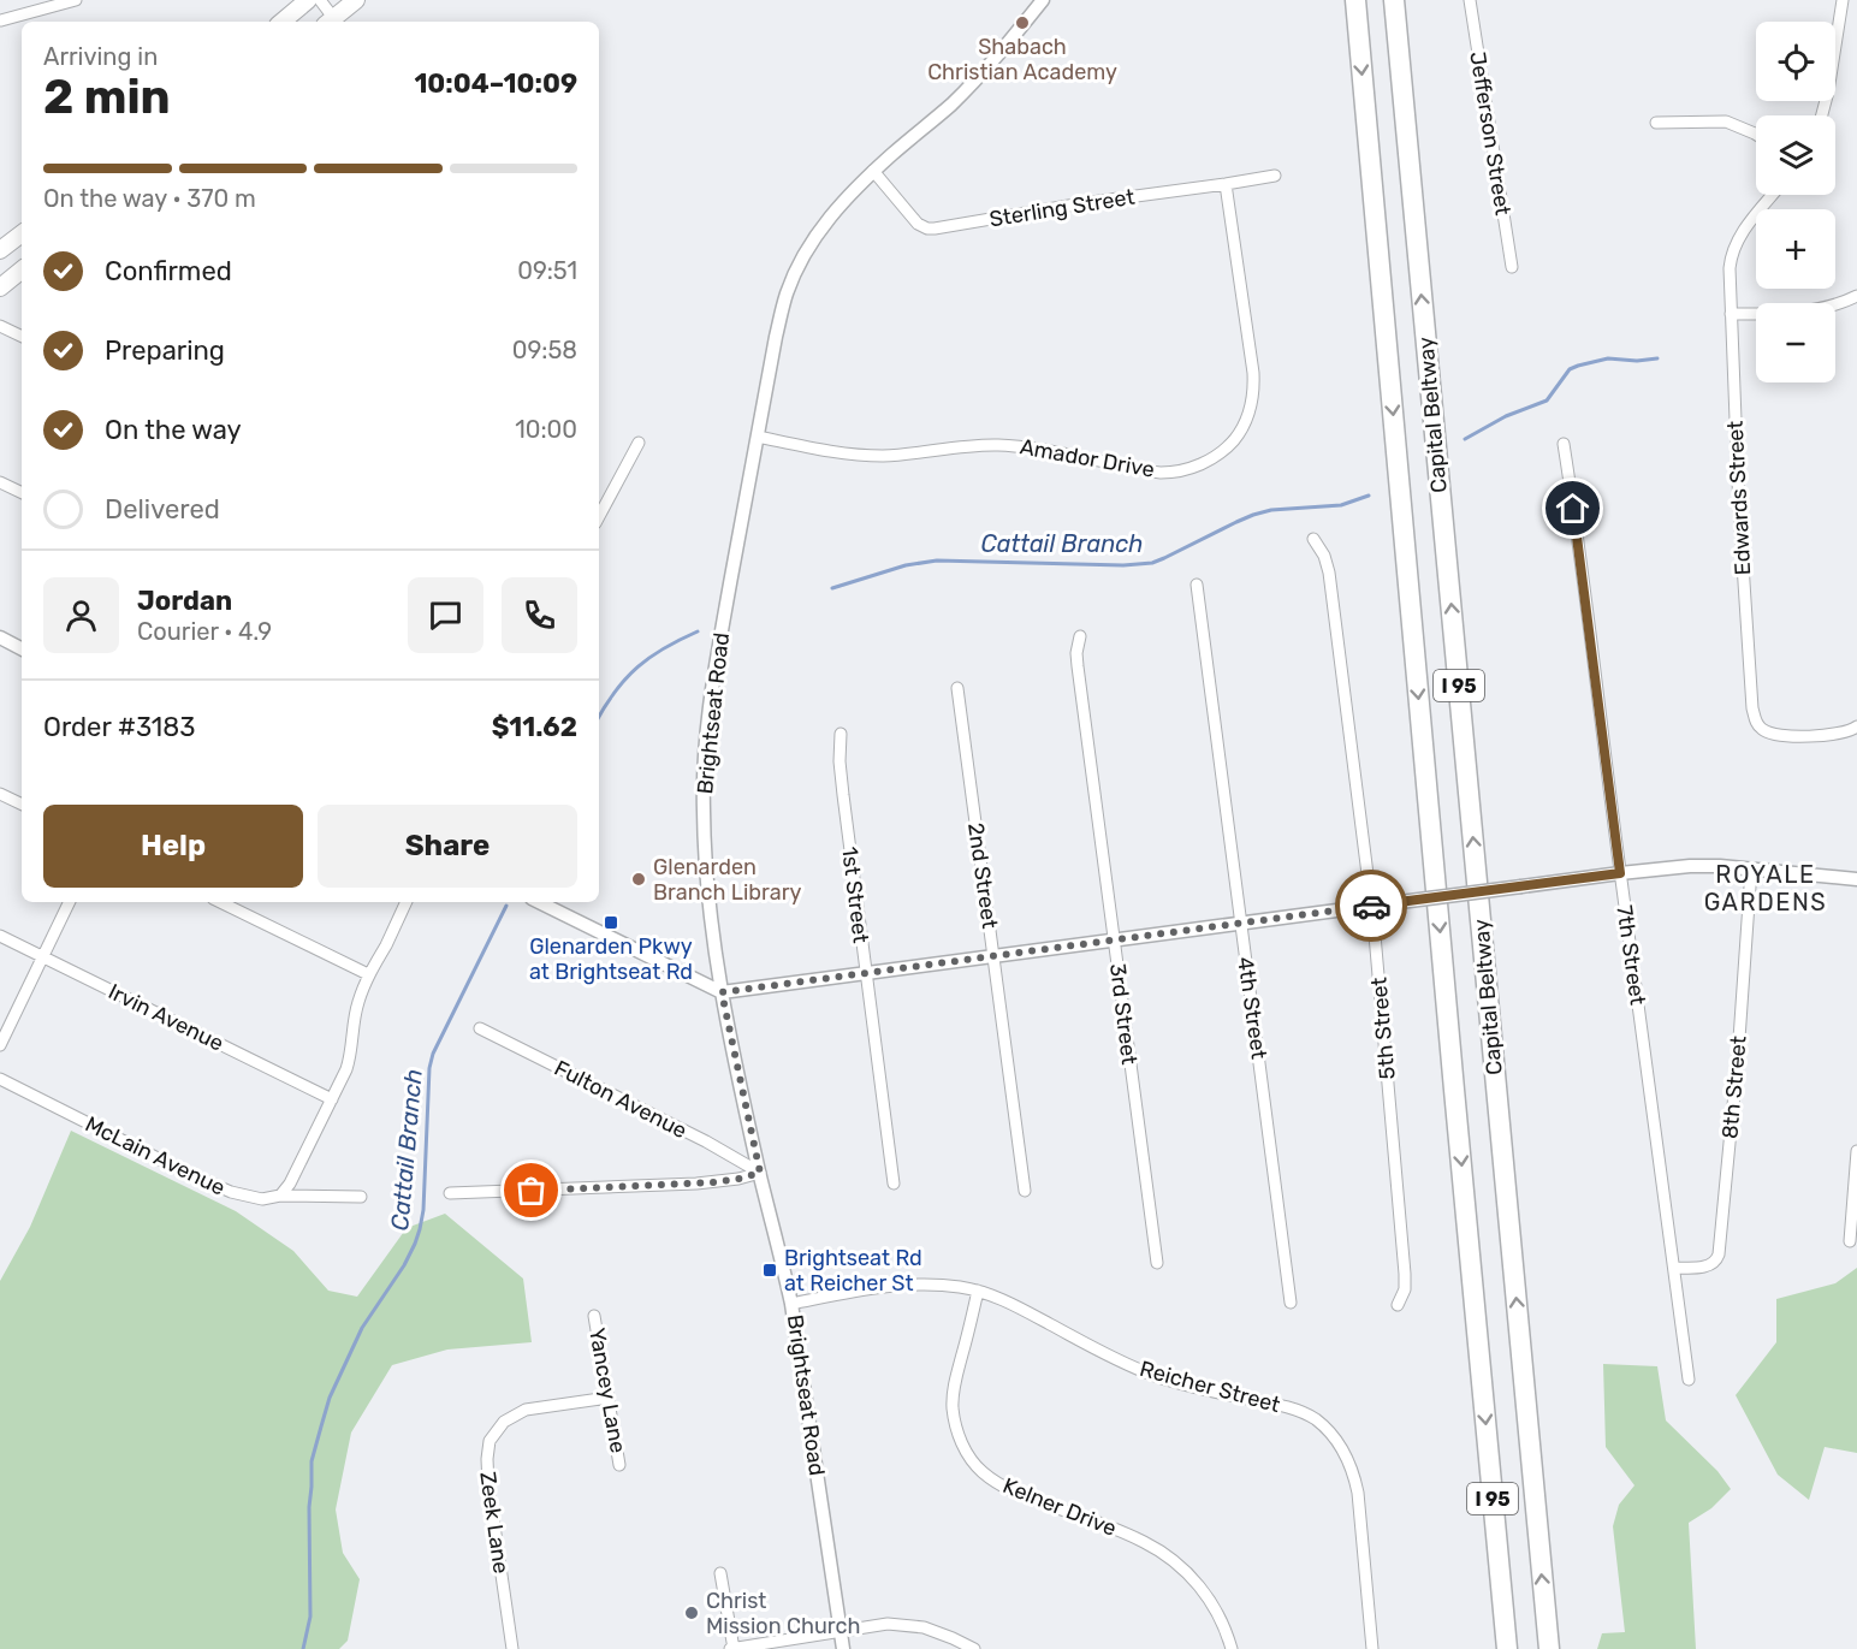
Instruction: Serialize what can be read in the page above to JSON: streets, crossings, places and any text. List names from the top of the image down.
{
  "streets": {
    "highway": ["Capital Beltway", "I 95"],
    "street": [
      "Jefferson Street",
      "Sterling Street",
      "Amador Drive",
      "Edwards Street",
      "Brightseat Road",
      "2nd Street",
      "1st Street",
      "7th Street",
      "4th Street",
      "3rd Street",
      "Irvin Avenue",
      "5th Street",
      "8th Street",
      "Fulton Avenue",
      "McLain Avenue",
      "Reicher Street",
      "Yancey Lane",
      "Kelner Drive",
      "Zeek Lane"
    ]
  },
  "crossings": [
    ["Sterling Street", "Amador Drive"],
    ["Sterling Street", "Brightseat Road"],
    ["Amador Drive", "Brightseat Road"],
    ["Brightseat Road", "Fulton Avenue"],
    ["Brightseat Road", "Reicher Street"],
    ["7th Street", "8th Street"],
    ["Reicher Street", "Kelner Drive"],
    ["Yancey Lane", "Zeek Lane"]
  ],
  "districts": ["ROYALE GARDENS"],
  "water": ["Cattail Branch"],
  "places": {
    "other": ["Shabach Christian Academy", "Glenarden Branch Library", "Christ Mission Church"],
    "transit": ["Glenarden Pkwy at Brightseat Rd", "Brightseat Rd at Reicher St"]
  },
  "page": {
    "map_buttons": ["+", "−"],
    "heading": ["2 min", "Arriving in", "10:04–10:09"],
    "panel": [
      "Jordan",
      "Courier · 4.9",
      "Order #3183",
      "$11.62"
    ],
    "bar": "On the way · 370 m",
    "list": [
      ["Confirmed", "09:51"],
      ["Preparing", "09:58"],
      ["On the way", "10:00"],
      "Delivered"
    ],
    "buttons": ["Help", "Share"]
  }
}
